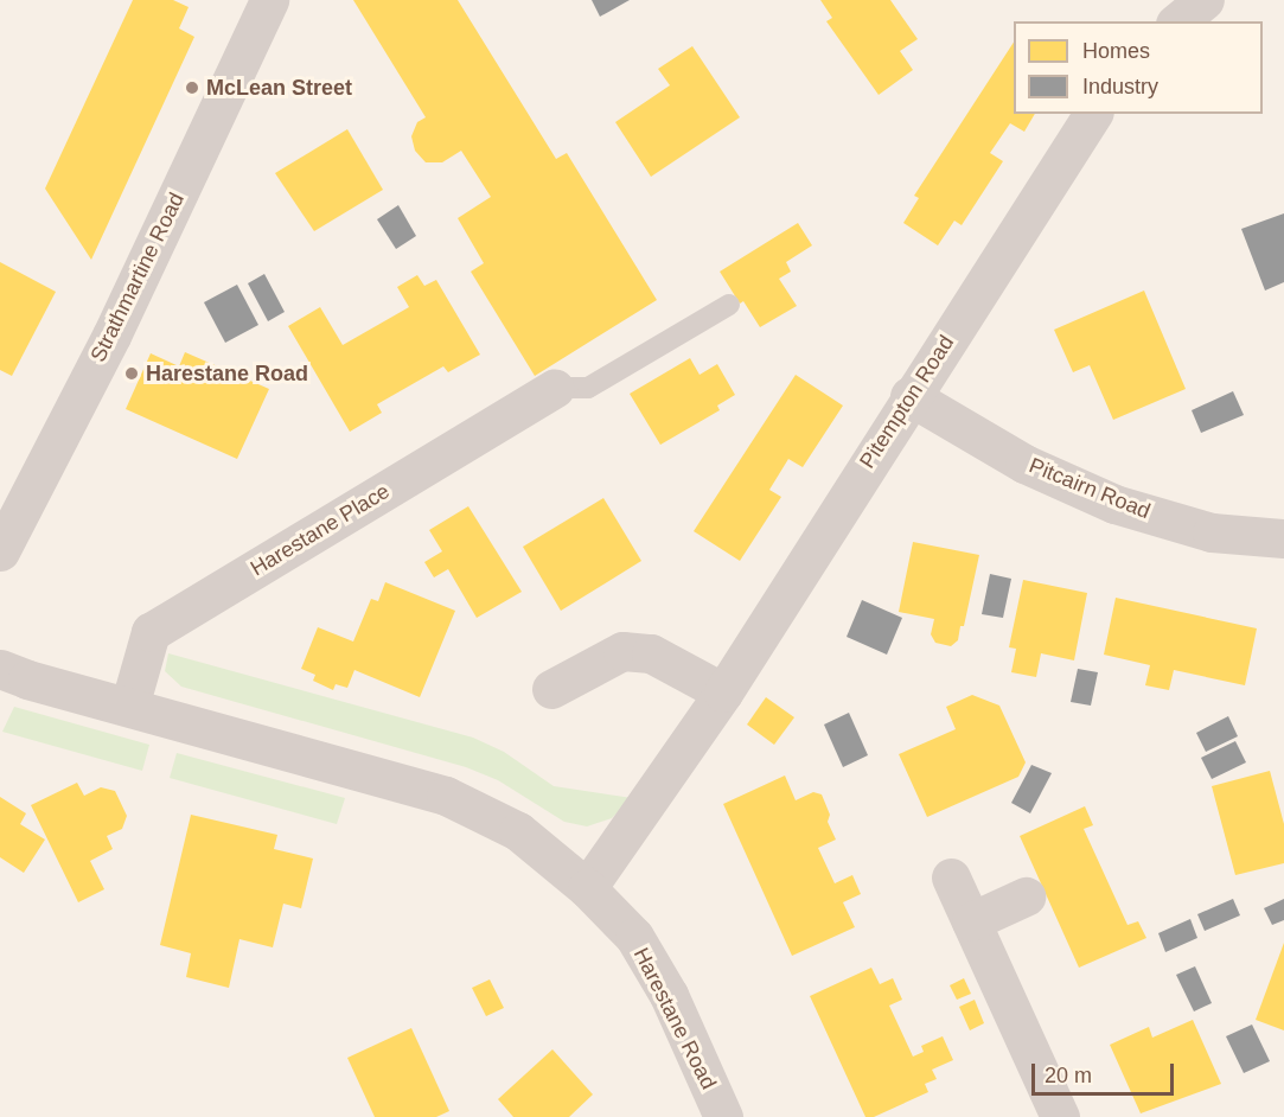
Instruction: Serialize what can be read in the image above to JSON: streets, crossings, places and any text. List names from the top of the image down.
{
  "streets": {
    "street": [
      "Strathmartine Road",
      "Pitempton Road",
      "Pitcairn Road",
      "Harestane Place",
      "Harestane Road"
    ]
  },
  "crossings": [
    ["Pitempton Road", "Pitcairn Road"],
    ["Pitempton Road", "Harestane Road"],
    ["Harestane Place", "Harestane Road"]
  ],
  "places": ["McLean Street", "Harestane Road"],
  "legend": ["Homes", "Industry"],
  "scale_bar": "20 m"
}
